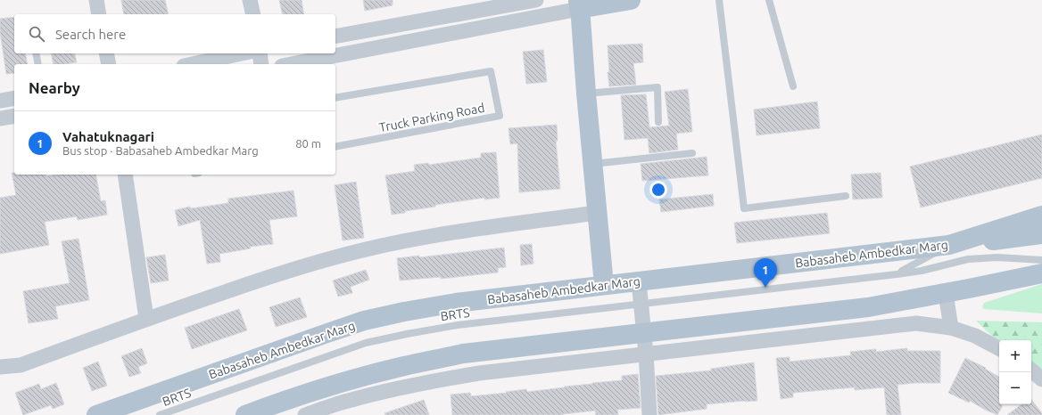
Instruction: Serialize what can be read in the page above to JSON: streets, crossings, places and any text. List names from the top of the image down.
{
  "streets": {
    "main road": ["Babasaheb Ambedkar Marg"],
    "lane": ["Truck Parking Road", "BRTS"]
  },
  "crossings": [
    ["Babasaheb Ambedkar Marg", "BRTS"]
  ],
  "page": {
    "search": "Search here",
    "heading": "Nearby",
    "list": [
      {
        "mark": "1",
        "name": "Vahatuknagari",
        "note": "Bus stop · Babasaheb Ambedkar Marg",
        "value": "80 m"
      }
    ],
    "pins": "1",
    "map_buttons": ["+", "−"]
  }
}
